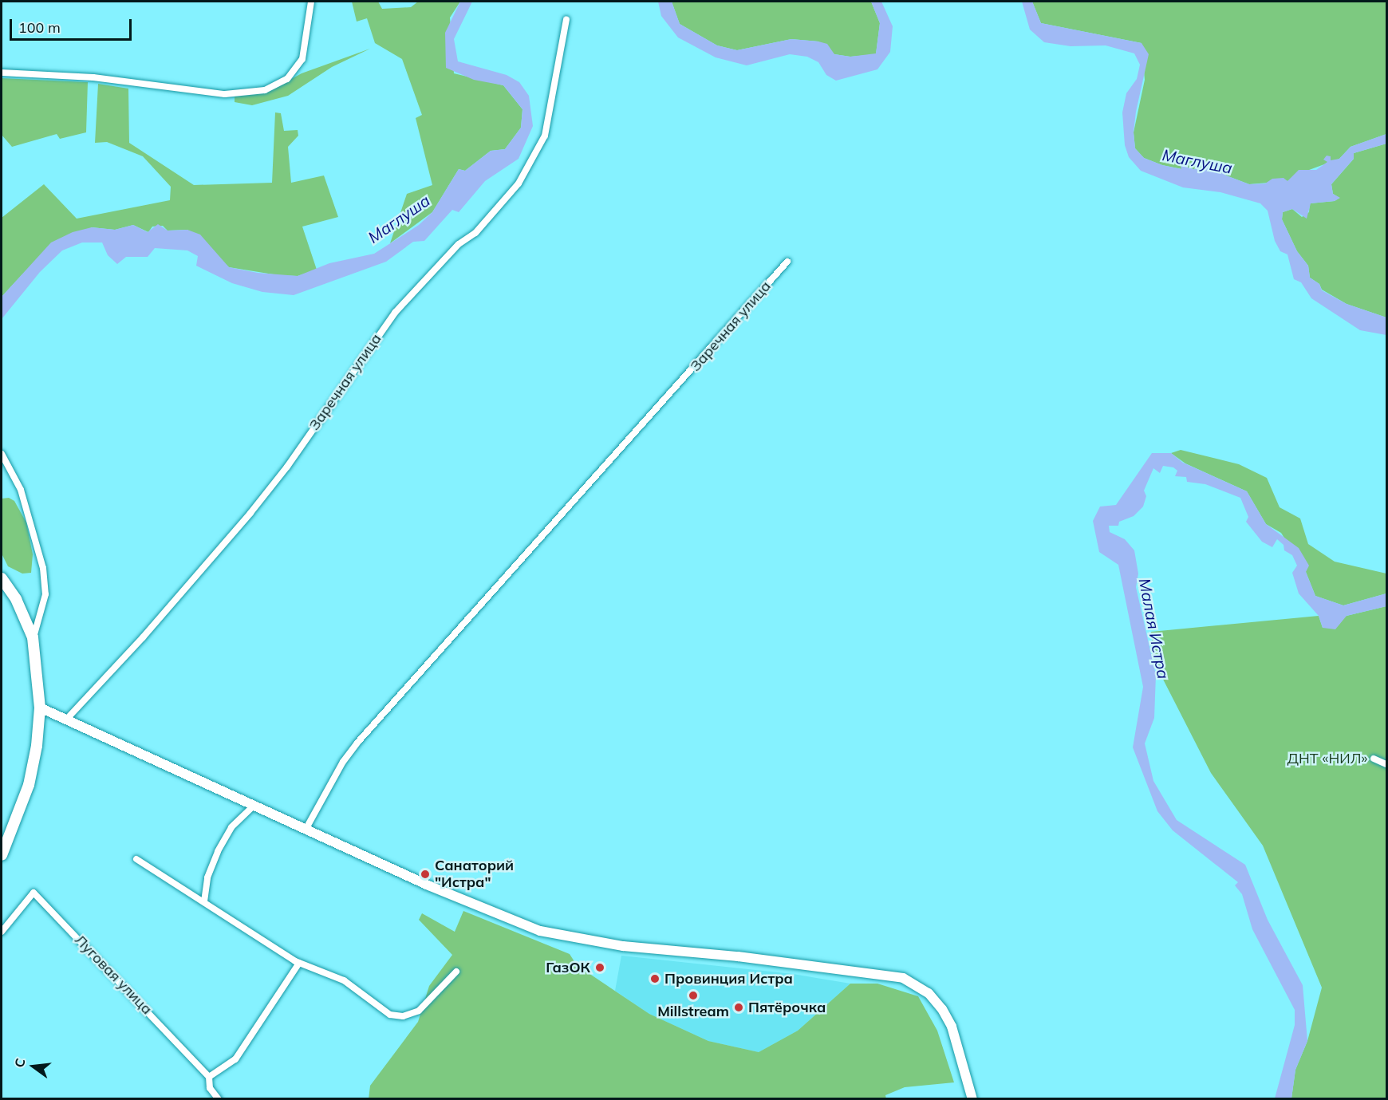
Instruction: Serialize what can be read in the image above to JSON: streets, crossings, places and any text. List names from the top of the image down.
{
  "streets": {
    "street": ["Заречная улица", "Луговая улица"]
  },
  "water": ["Маглуша", "Малая Истра"],
  "parks": ["ДНТ «НИЛ»"],
  "places": [
    "Санаторий \"Истра\"",
    "ГазОК",
    "Провинция Истра",
    "Millstream",
    "Пятёрочка"
  ],
  "scale_bar": "100 m",
  "north": "left"
}
